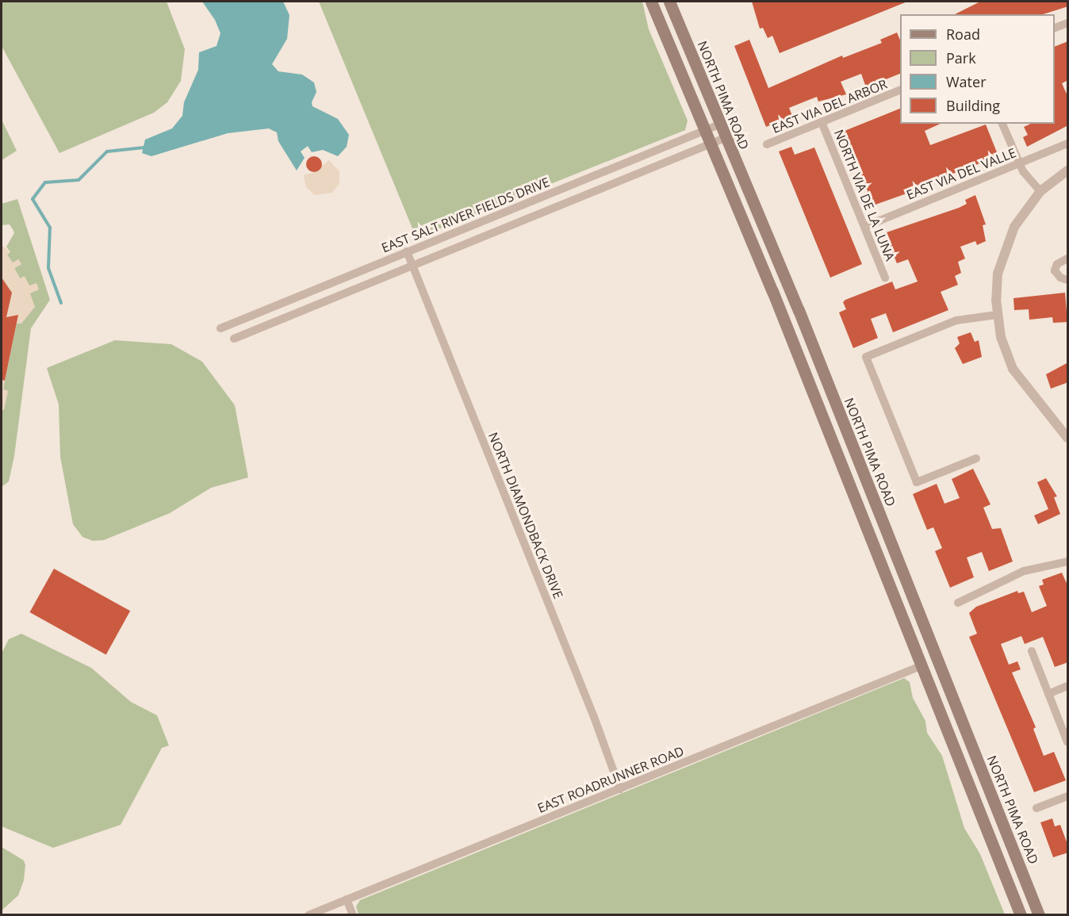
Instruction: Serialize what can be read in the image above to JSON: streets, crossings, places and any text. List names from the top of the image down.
{
  "streets": {
    "main road": ["NORTH PIMA ROAD"],
    "street": [
      "EAST VIA DEL ARBOR",
      "EAST VIA DEL VALLE",
      "NORTH VIA DE LA LUNA",
      "EAST SALT RIVER FIELDS DRIVE",
      "NORTH DIAMONDBACK DRIVE",
      "EAST ROADRUNNER ROAD"
    ]
  },
  "crossings": [
    ["NORTH PIMA ROAD", "EAST SALT RIVER FIELDS DRIVE"],
    ["EAST VIA DEL ARBOR", "NORTH VIA DE LA LUNA"],
    ["EAST VIA DEL VALLE", "NORTH VIA DE LA LUNA"],
    ["EAST SALT RIVER FIELDS DRIVE", "NORTH DIAMONDBACK DRIVE"],
    ["NORTH DIAMONDBACK DRIVE", "EAST ROADRUNNER ROAD"]
  ],
  "legend": [
    "Road",
    "Park",
    "Water",
    "Building"
  ]
}
